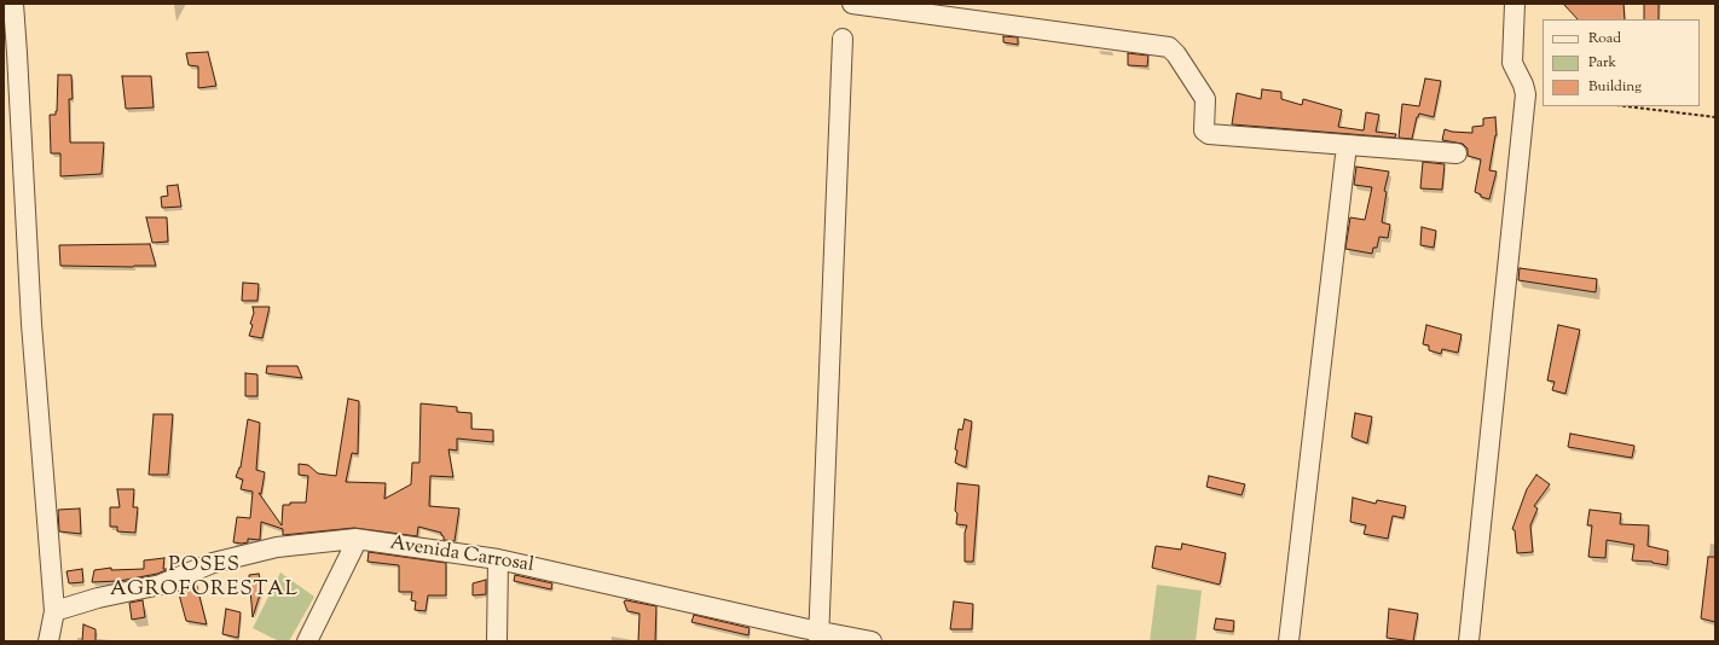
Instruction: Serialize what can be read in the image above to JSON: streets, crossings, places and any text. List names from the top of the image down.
{
  "streets": {
    "street": ["Avenida Carrosal"]
  },
  "districts": ["POSES AGROFORESTAL"],
  "legend": ["Road", "Park", "Building"]
}
